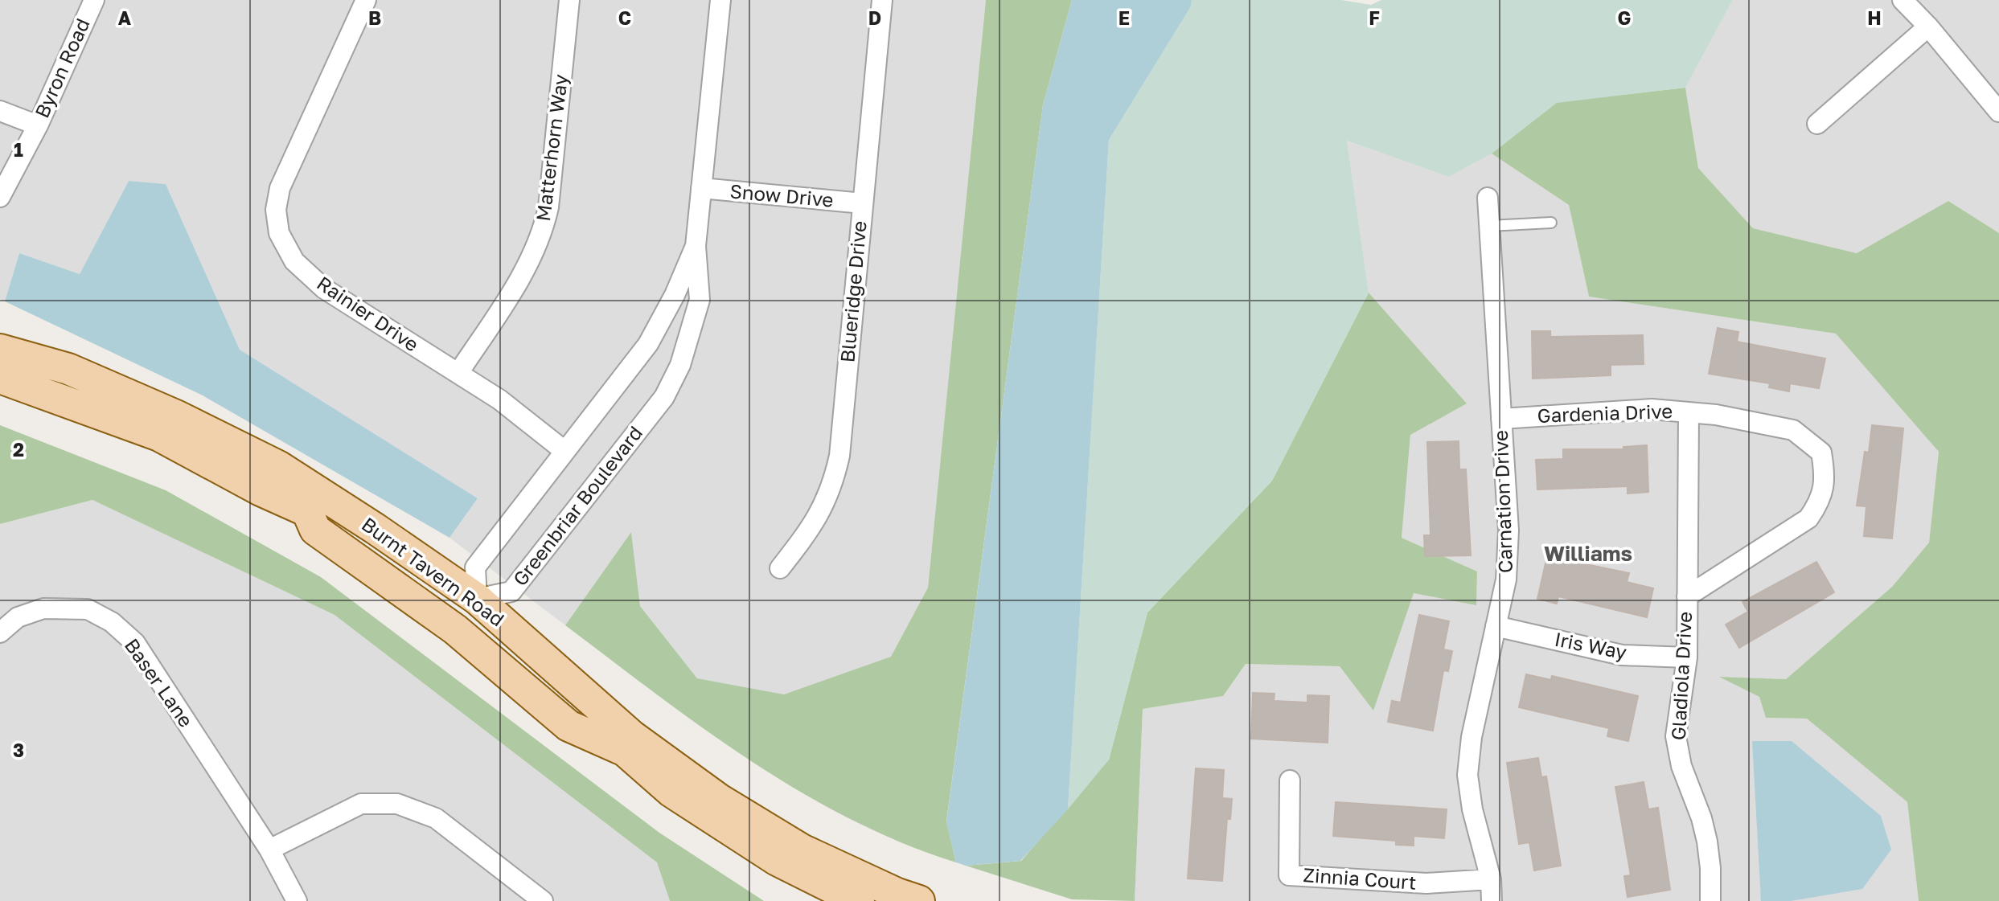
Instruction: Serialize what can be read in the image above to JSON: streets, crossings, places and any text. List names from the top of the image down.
{
  "streets": {
    "main road": ["Burnt Tavern Road"],
    "street": [
      "Byron Road",
      "Matterhorn Way",
      "Snow Drive",
      "Blueridge Drive",
      "Rainier Drive",
      "Gardenia Drive",
      "Carnation Drive",
      "Greenbriar Boulevard",
      "Iris Way",
      "Gladiola Drive",
      "Baser Lane",
      "Zinnia Court"
    ]
  },
  "crossings": [
    ["Matterhorn Way", "Rainier Drive"],
    ["Snow Drive", "Blueridge Drive"],
    ["Snow Drive", "Greenbriar Boulevard"],
    ["Rainier Drive", "Greenbriar Boulevard"],
    ["Gardenia Drive", "Carnation Drive"],
    ["Gardenia Drive", "Gladiola Drive"],
    ["Carnation Drive", "Iris Way"],
    ["Carnation Drive", "Zinnia Court"],
    ["Greenbriar Boulevard", "Burnt Tavern Road"],
    ["Iris Way", "Gladiola Drive"]
  ],
  "districts": ["Williams"],
  "grid": {
    "columns": [
      "A",
      "B",
      "C",
      "D",
      "E",
      "F",
      "G",
      "H"
    ],
    "rows": ["1", "2", "3"]
  }
}
